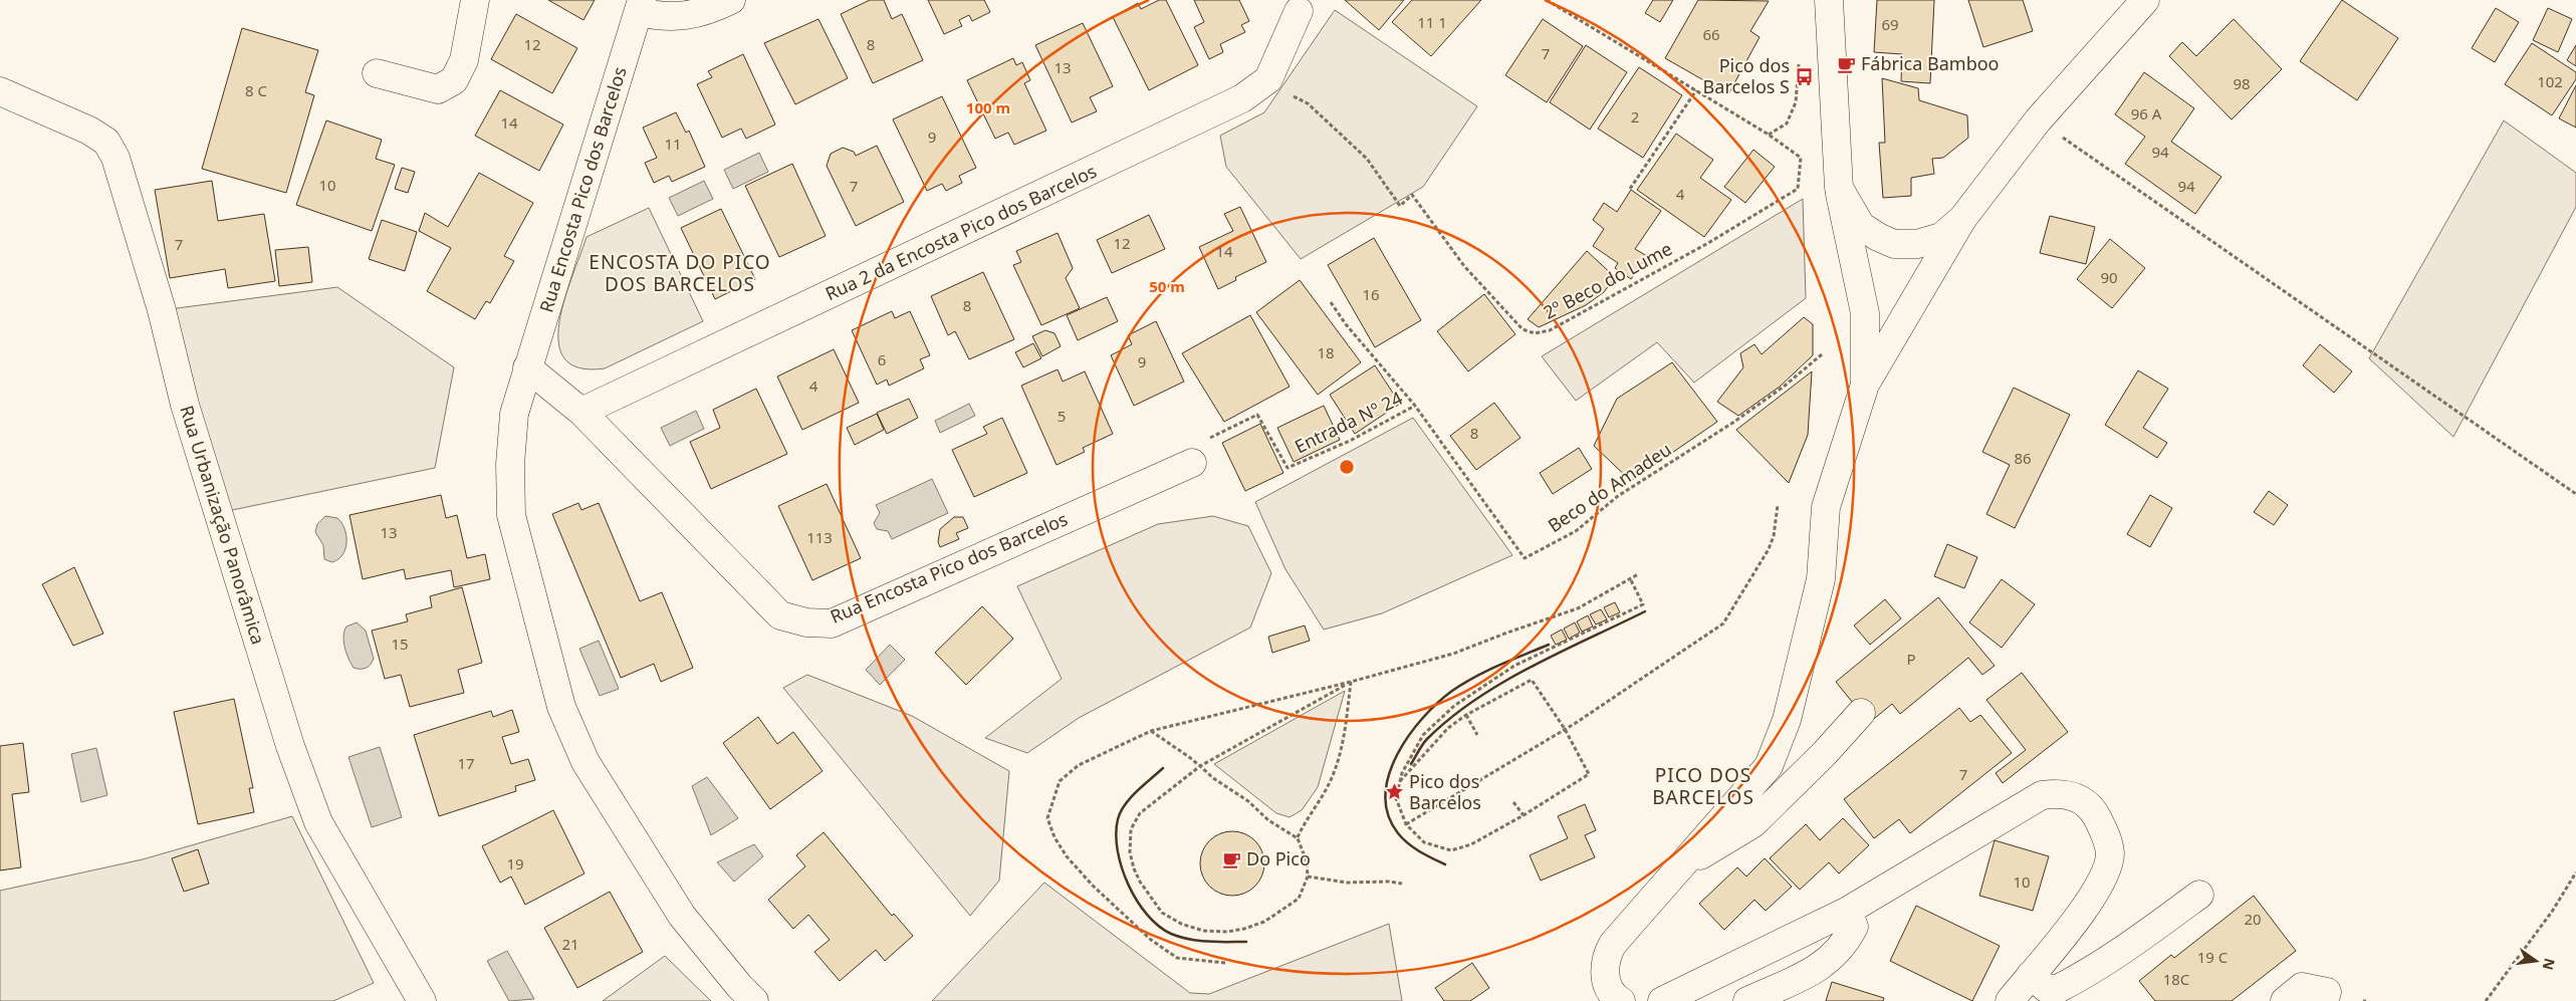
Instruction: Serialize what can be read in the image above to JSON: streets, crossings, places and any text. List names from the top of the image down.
{
  "streets": {
    "street": ["Rua Encosta Pico dos Barcelos", "Rua 2 da Encosta Pico dos Barcelos", "Rua Urbanização Panorâmica"],
    "path": ["2º Beco do Lume", "Entrada Nº 24", "Beco do Amadeu"]
  },
  "crossings": [
    ["Rua Encosta Pico dos Barcelos", "Rua 2 da Encosta Pico dos Barcelos"],
    ["Entrada Nº 24", "Beco do Amadeu"]
  ],
  "districts": ["ENCOSTA DO PICO DOS BARCELOS", "PICO DOS BARCELOS"],
  "places": {
    "cafe": ["Fábrica Bamboo", "Do Pico"],
    "bus stop": ["Pico dos Barcelos S"],
    "place": ["Pico dos Barcelos"]
  },
  "house_numbers": [
    "11 1",
    "69",
    "66",
    "12",
    "8",
    "7",
    "13",
    "102",
    "98",
    "8 C",
    "96 A",
    "2",
    "14",
    "9",
    "11",
    "94",
    "10",
    "7",
    "94",
    "4",
    "12",
    "7",
    "14",
    "90",
    "16",
    "8",
    "18",
    "6",
    "9",
    "4",
    "5",
    "8",
    "86",
    "13",
    "113",
    "15",
    "P",
    "17",
    "7",
    "19",
    "10",
    "20",
    "21",
    "19 C",
    "18C"
  ],
  "north": "right",
  "rings": ["100 m", "50 m"]
}
